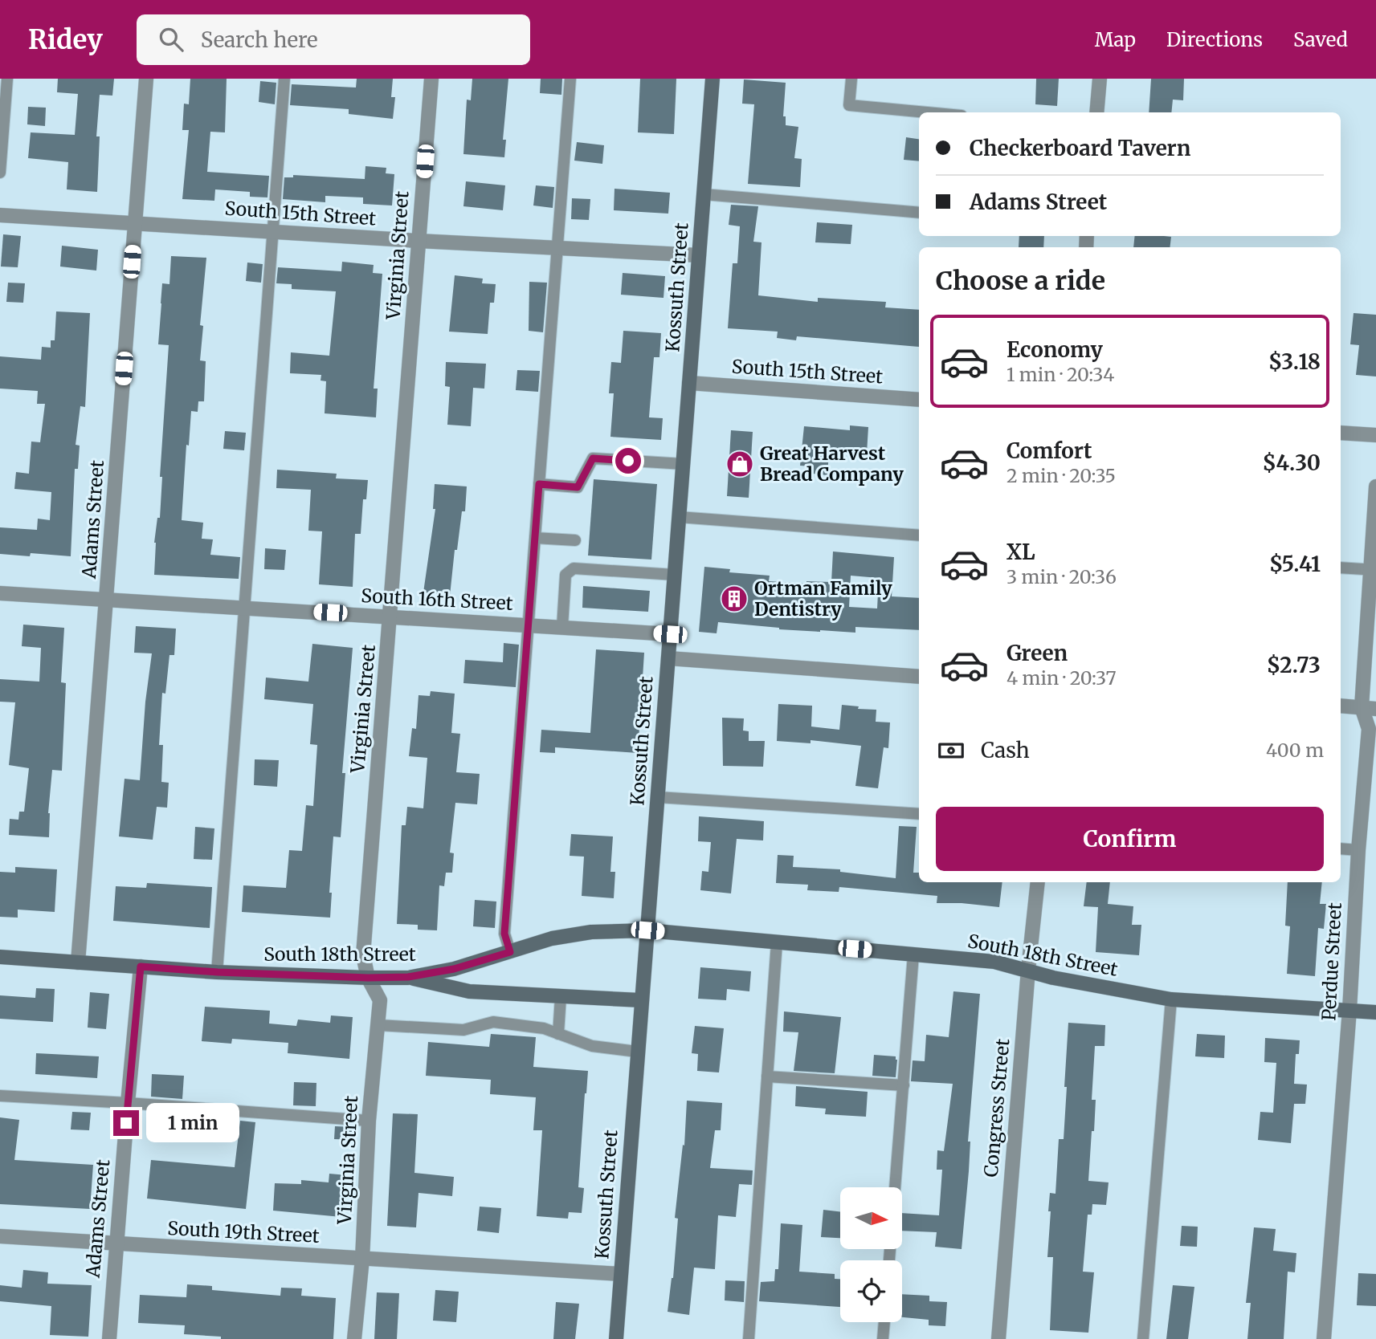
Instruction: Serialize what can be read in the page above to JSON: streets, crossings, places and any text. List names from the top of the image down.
{
  "streets": {
    "main road": ["Kossuth Street", "South 18th Street"],
    "street": [
      "South 15th Street",
      "Virginia Street",
      "Adams Street",
      "South 16th Street",
      "Perdue Street",
      "Congress Street",
      "South 19th Street"
    ]
  },
  "crossings": [
    ["South 15th Street", "Virginia Street"],
    ["South 15th Street", "Kossuth Street"],
    ["South 15th Street", "Adams Street"],
    ["Virginia Street", "South 16th Street"],
    ["Virginia Street", "South 18th Street"],
    ["Virginia Street", "South 19th Street"],
    ["Kossuth Street", "South 16th Street"],
    ["Kossuth Street", "South 18th Street"],
    ["Kossuth Street", "South 19th Street"],
    ["Adams Street", "South 16th Street"],
    ["Adams Street", "South 18th Street"],
    ["Adams Street", "South 19th Street"],
    ["South 18th Street", "Perdue Street"],
    ["South 18th Street", "Congress Street"]
  ],
  "places": {
    "shop": ["Great Harvest Bread Company"],
    "building": ["Ortman Family Dentistry"]
  },
  "north": "right",
  "page": {
    "header": "Ridey",
    "search": "Search here",
    "nav": ["Map", "Directions", "Saved"],
    "banner": ["Checkerboard Tavern", "Adams Street"],
    "heading": "Choose a ride",
    "list": [
      {
        "name": "Economy",
        "note": "1 min · 20:34",
        "value": "$3.18"
      },
      {
        "name": "Comfort",
        "note": "2 min · 20:35",
        "value": "$4.30"
      },
      {
        "name": "XL",
        "note": "3 min · 20:36",
        "value": "$5.41"
      },
      {
        "name": "Green",
        "note": "4 min · 20:37",
        "value": "$2.73"
      }
    ],
    "pay": ["Cash", "400 m"],
    "buttons": "Confirm",
    "bubble": "1 min"
  }
}
